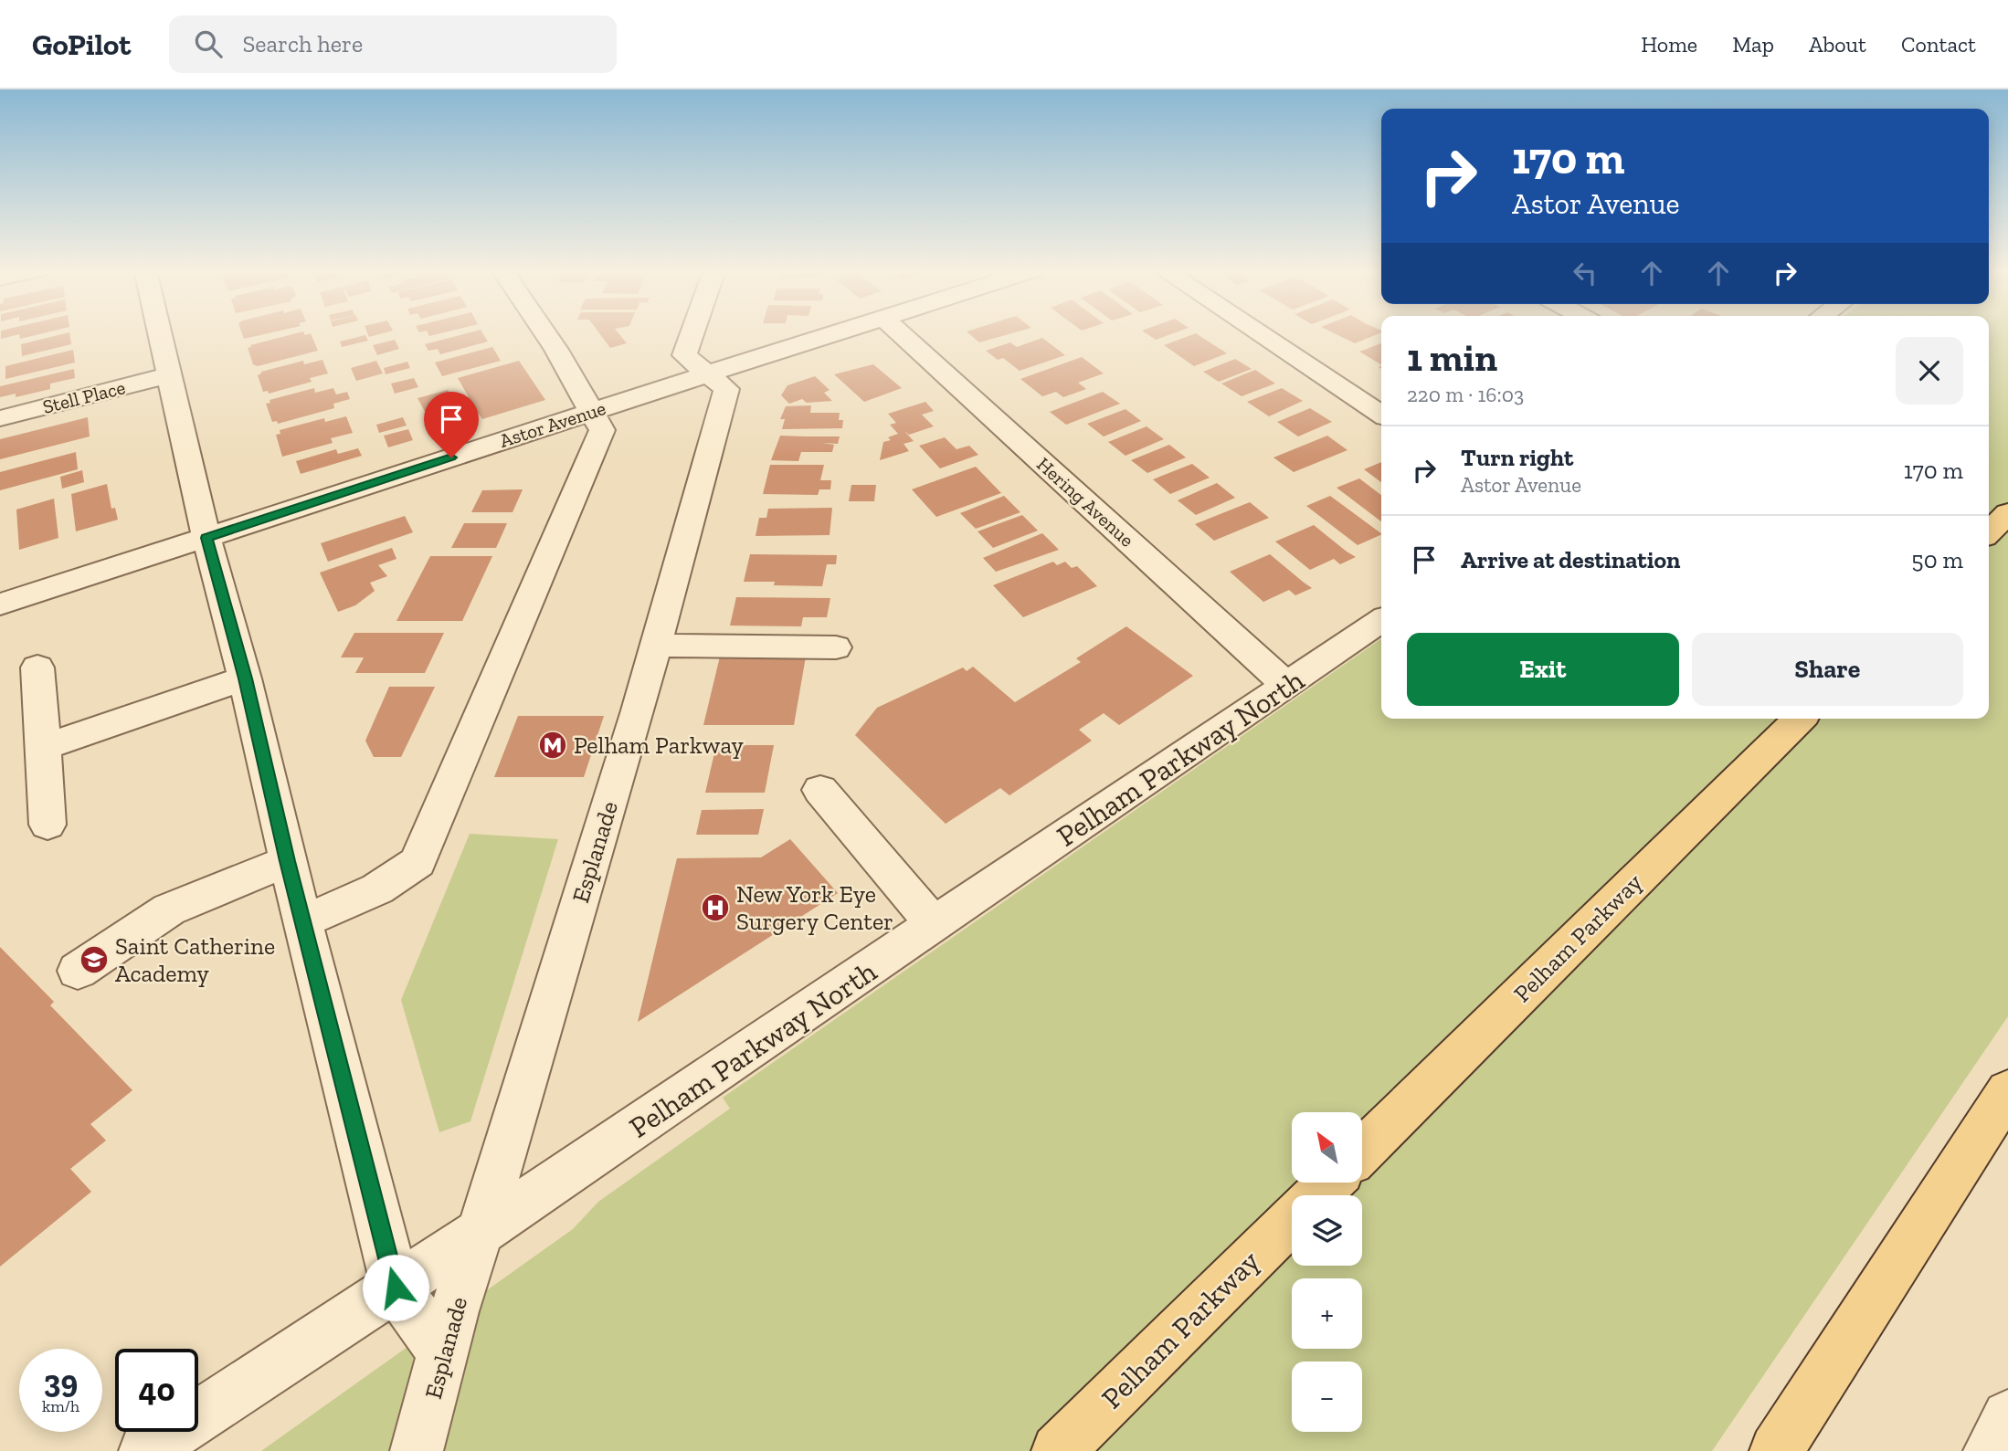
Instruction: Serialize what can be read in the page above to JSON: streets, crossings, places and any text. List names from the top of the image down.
{
  "streets": {
    "main road": ["Pelham Parkway"],
    "street": [
      "Stell Place",
      "Astor Avenue",
      "Hering Avenue",
      "Pelham Parkway North",
      "Esplanade"
    ]
  },
  "crossings": [
    ["Astor Avenue", "Esplanade"],
    ["Hering Avenue", "Pelham Parkway North"],
    ["Pelham Parkway North", "Esplanade"]
  ],
  "places": {
    "metro station": ["Pelham Parkway"],
    "hospital": ["New York Eye Surgery Center"],
    "school or university": ["Saint Catherine Academy"]
  },
  "north": "top left",
  "page": {
    "header": "GoPilot",
    "search": "Search here",
    "nav": [
      "Home",
      "Map",
      "About",
      "Contact"
    ],
    "turn": ["170 m", "Astor Avenue"],
    "heading": ["1 min", "220 m · 16:03"],
    "list": [
      {
        "name": "Turn right",
        "note": "Astor Avenue",
        "value": "170 m"
      },
      {
        "name": "Arrive at destination",
        "value": "50 m"
      }
    ],
    "buttons": ["Exit", "Share"],
    "map_buttons": ["+", "−"],
    "speed": "39 km/h",
    "limit": "40"
  }
}
